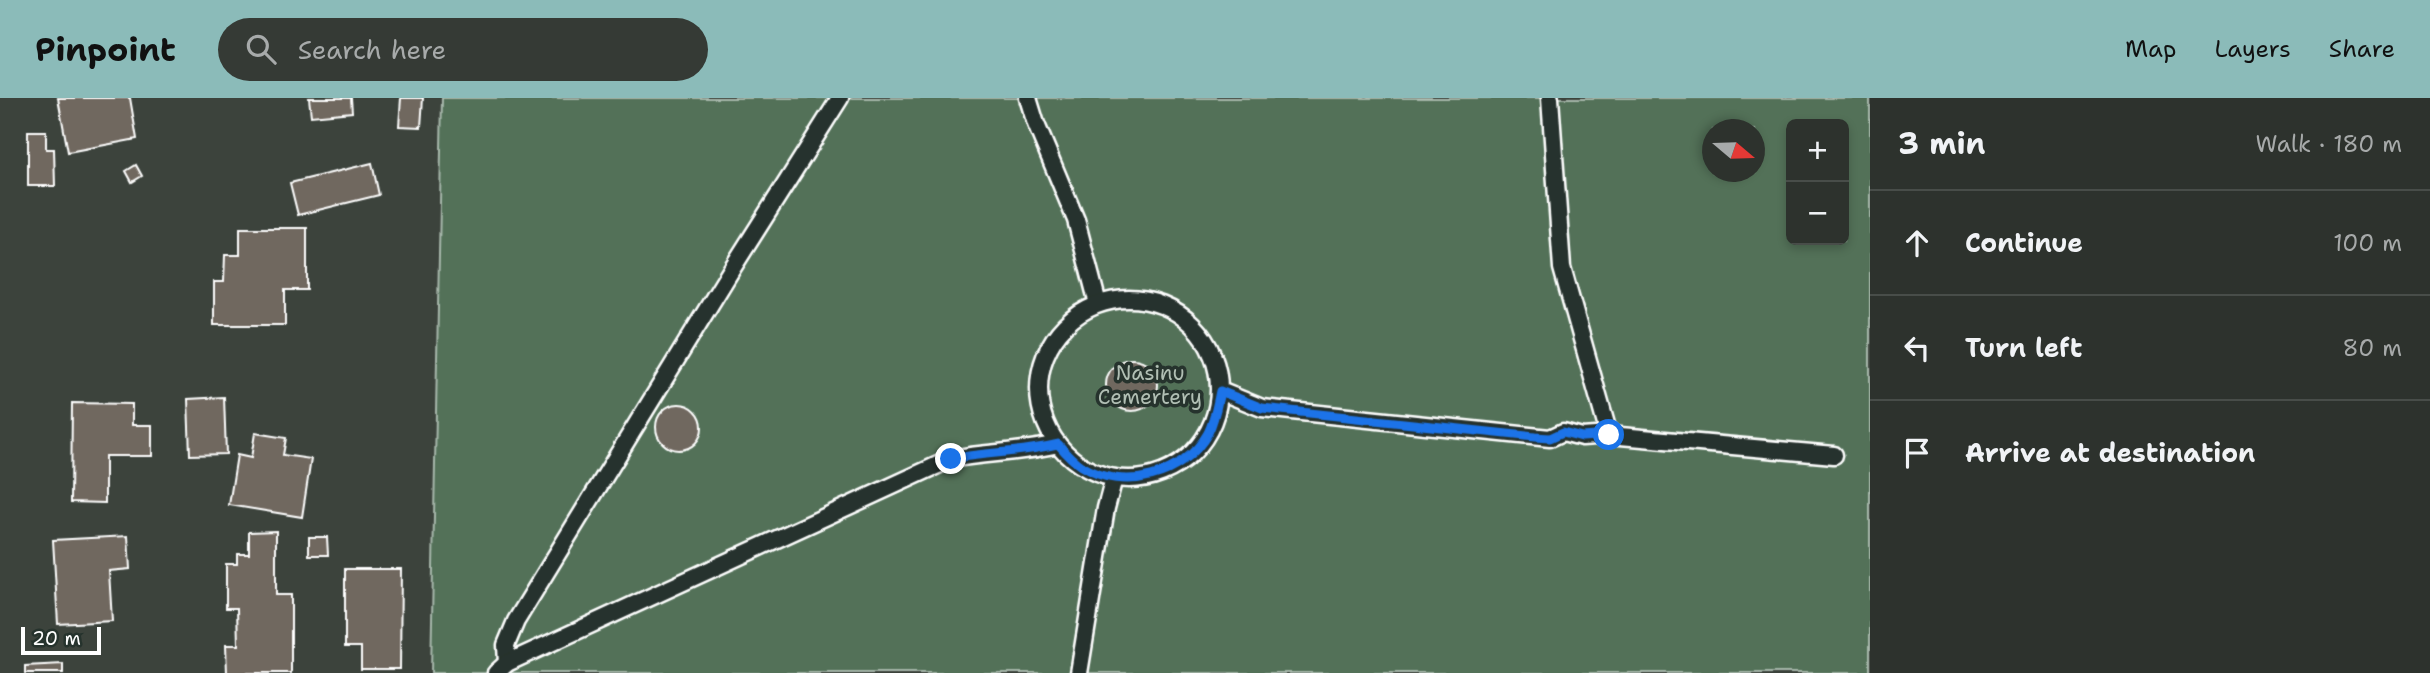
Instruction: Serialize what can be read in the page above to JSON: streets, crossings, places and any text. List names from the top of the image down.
{
  "parks": ["Nasinu Cemertery"],
  "scale_bar": "20 m",
  "north": "right",
  "page": {
    "header": "Pinpoint",
    "search": "Search here",
    "nav": ["Map", "Layers", "Share"],
    "heading": ["3 min", "Walk · 180 m"],
    "map_buttons": ["+", "−"],
    "list": [
      ["Continue", "100 m"],
      ["Turn left", "80 m"],
      "Arrive at destination"
    ],
    "scale": "20 m"
  }
}
